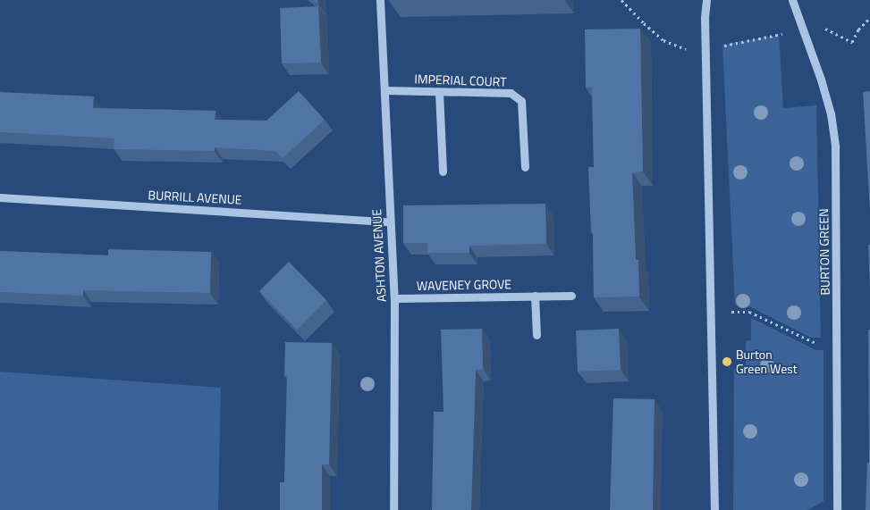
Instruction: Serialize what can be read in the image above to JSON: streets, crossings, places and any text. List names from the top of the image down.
{
  "streets": {
    "street": [
      "IMPERIAL COURT",
      "BURRILL AVENUE",
      "BURTON GREEN",
      "ASHTON AVENUE",
      "WAVENEY GROVE"
    ]
  },
  "crossings": [
    ["IMPERIAL COURT", "ASHTON AVENUE"],
    ["BURRILL AVENUE", "ASHTON AVENUE"],
    ["ASHTON AVENUE", "WAVENEY GROVE"]
  ],
  "places": ["Burton Green West"]
}
